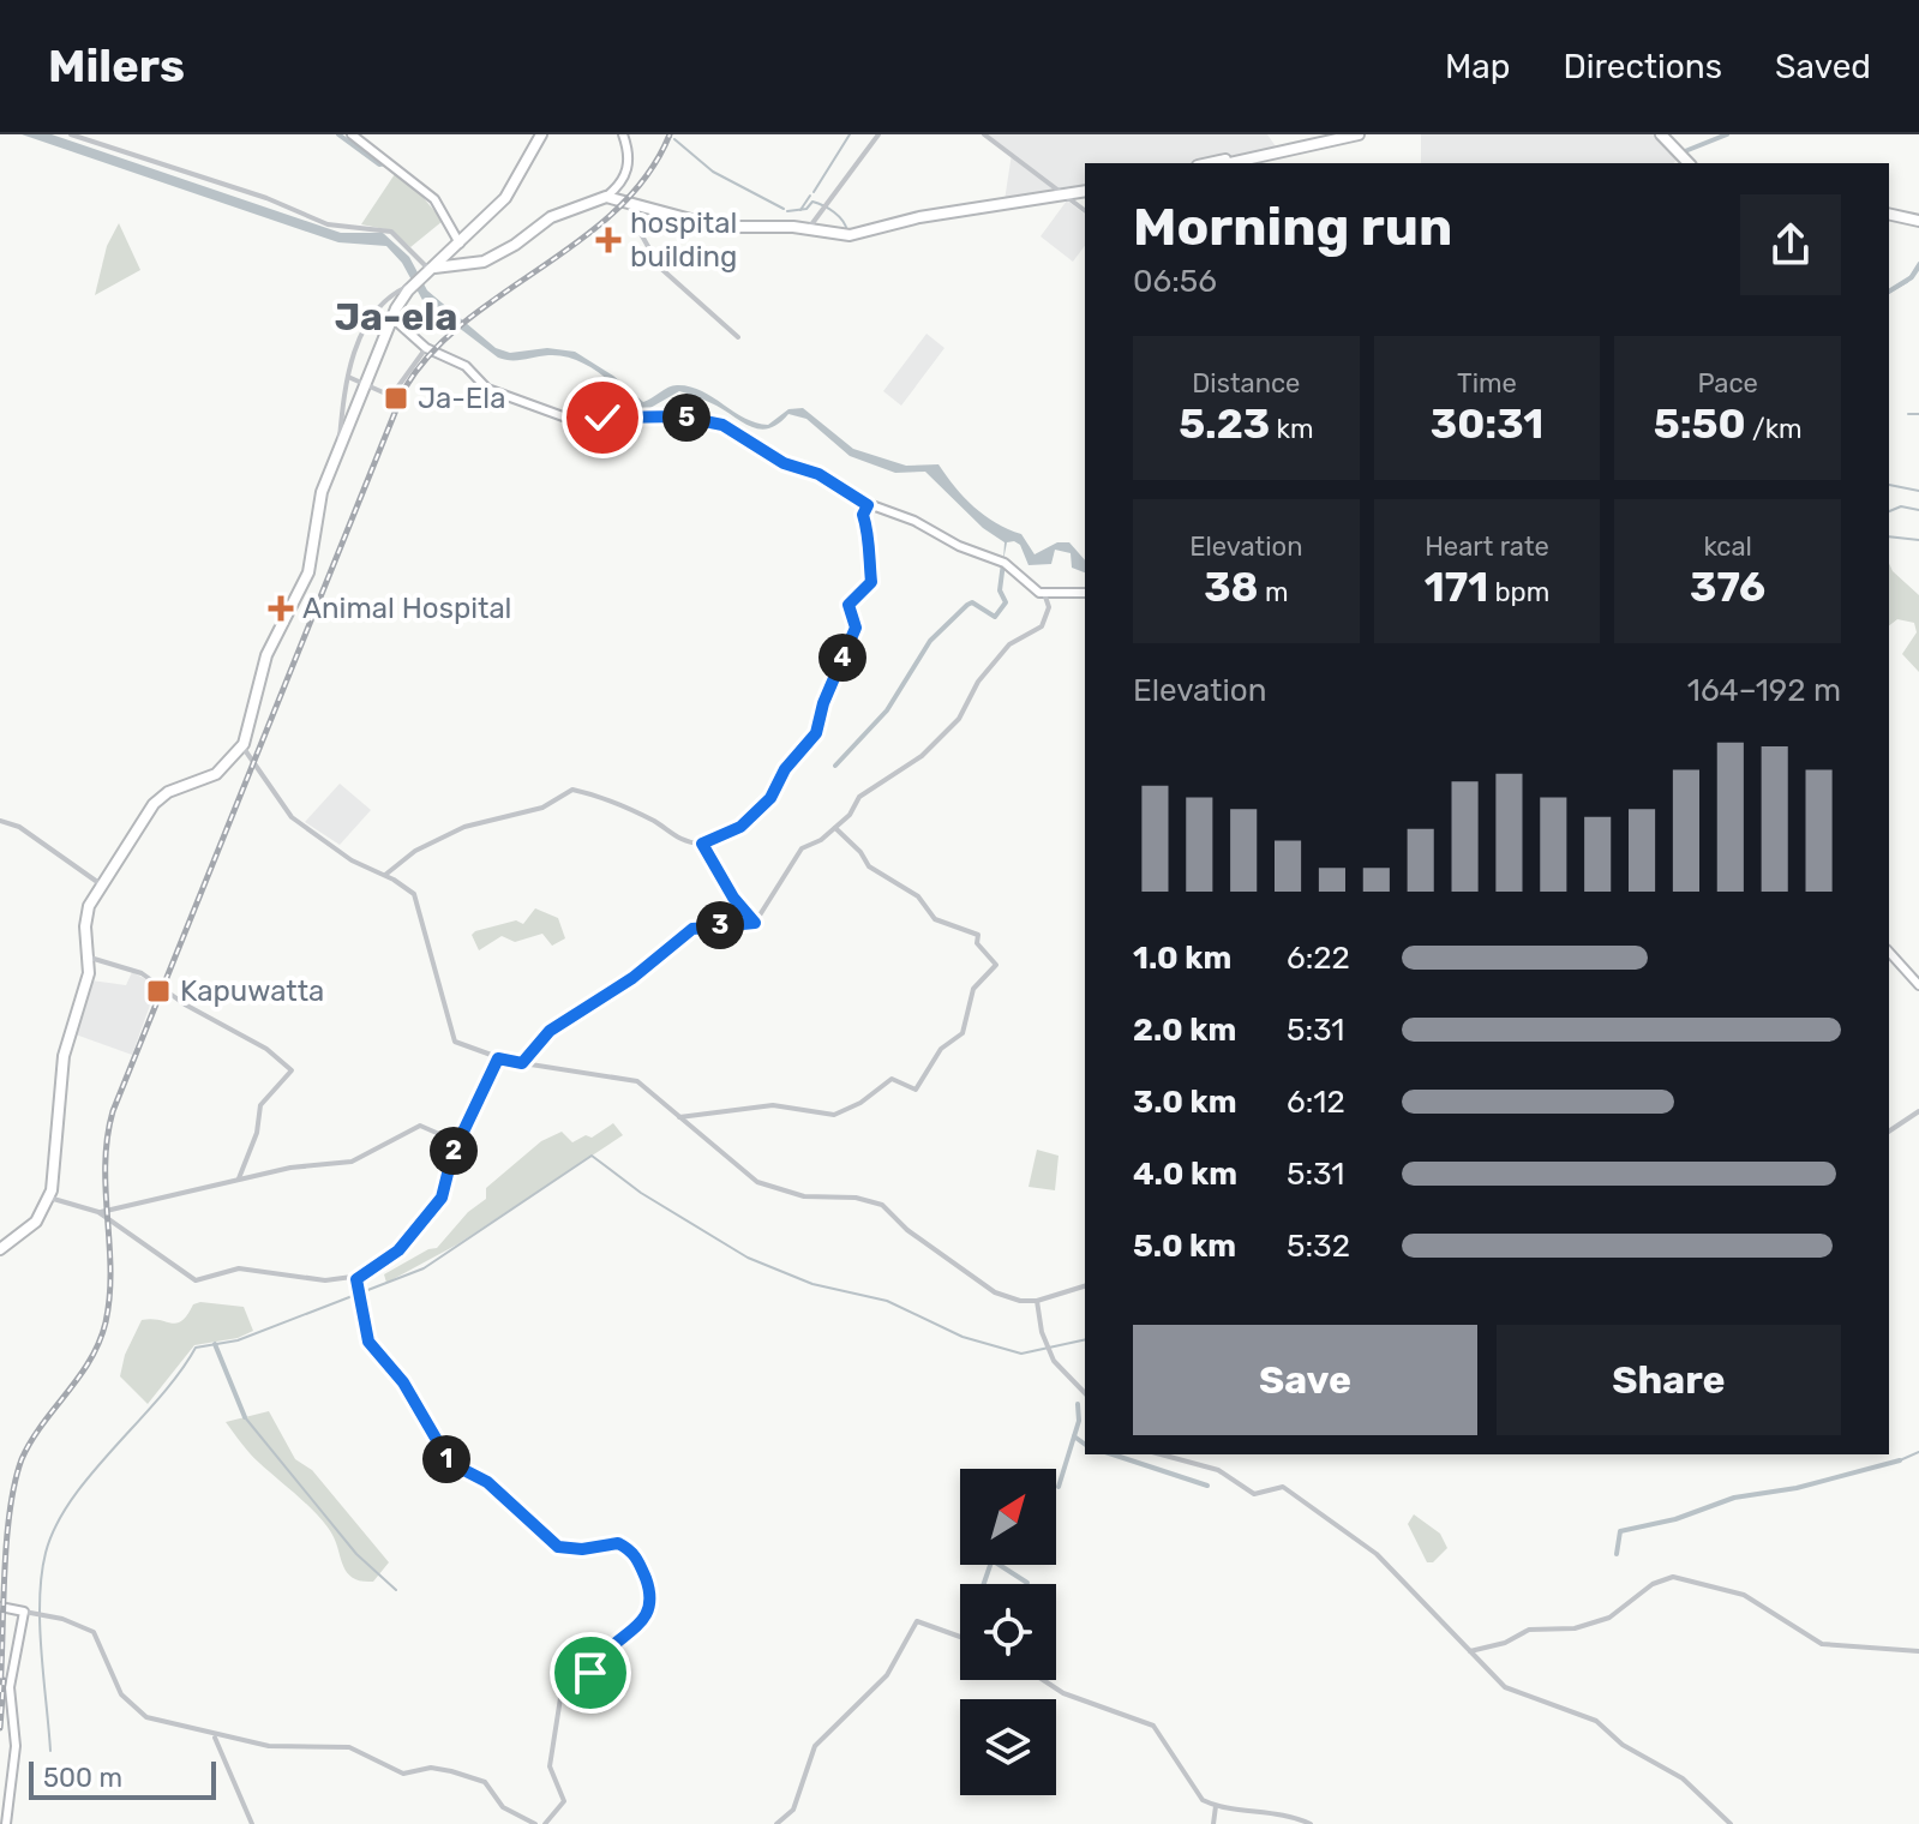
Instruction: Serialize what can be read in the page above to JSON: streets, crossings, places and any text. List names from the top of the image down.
{
  "districts": ["Ja-ela"],
  "places": {
    "health": ["hospital building", "Animal Hospital"],
    "transit": ["Ja-Ela", "Kapuwatta"]
  },
  "scale_bar": "500 m",
  "north": "top right",
  "page": {
    "header": "Milers",
    "nav": ["Map", "Directions", "Saved"],
    "heading": ["Morning run", "06:56"],
    "stats": [
      ["Distance", "5.23 km"],
      ["Time", "30:31"],
      ["Pace", "5:50 /km"],
      ["Elevation", "38 m"],
      ["Heart rate", "171 bpm"],
      ["kcal", "376"]
    ],
    "pins": [
      "5",
      "4",
      "3",
      "2",
      "1"
    ],
    "chart": ["Elevation", "164–192 m"],
    "list": [
      {
        "name": "1.0 km",
        "note": "6:22"
      },
      {
        "name": "2.0 km",
        "note": "5:31"
      },
      {
        "name": "3.0 km",
        "note": "6:12"
      },
      {
        "name": "4.0 km",
        "note": "5:31"
      },
      {
        "name": "5.0 km",
        "note": "5:32"
      }
    ],
    "buttons": ["Save", "Share"],
    "scale": "500 m"
  }
}
